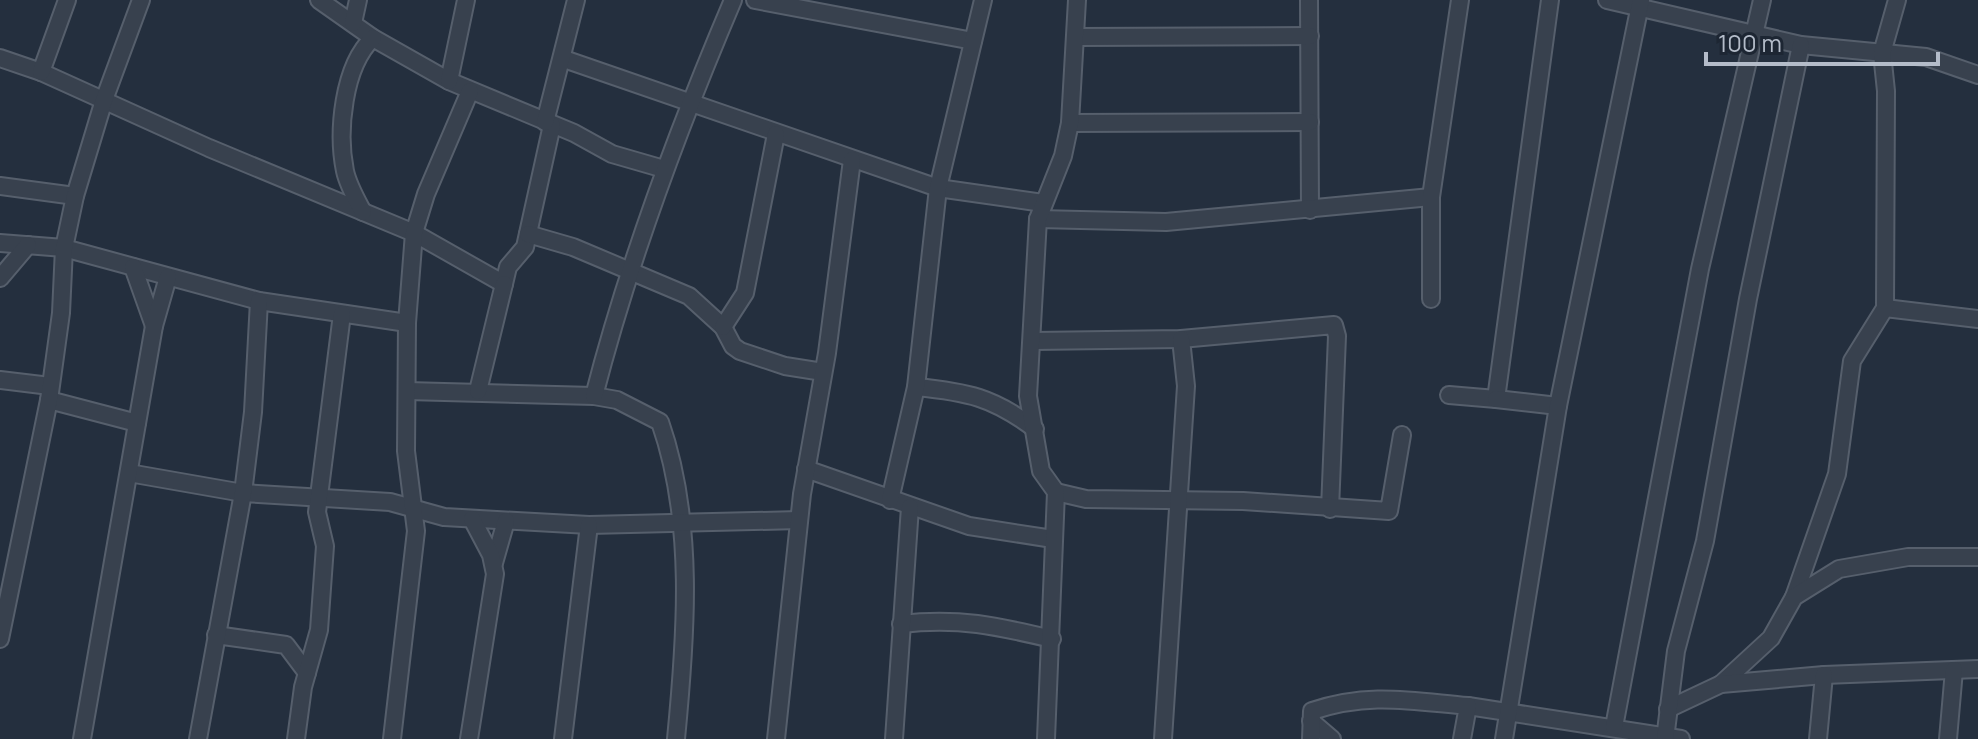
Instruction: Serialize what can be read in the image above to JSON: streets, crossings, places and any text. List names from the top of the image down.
{
  "scale_bar": "100 m"
}
